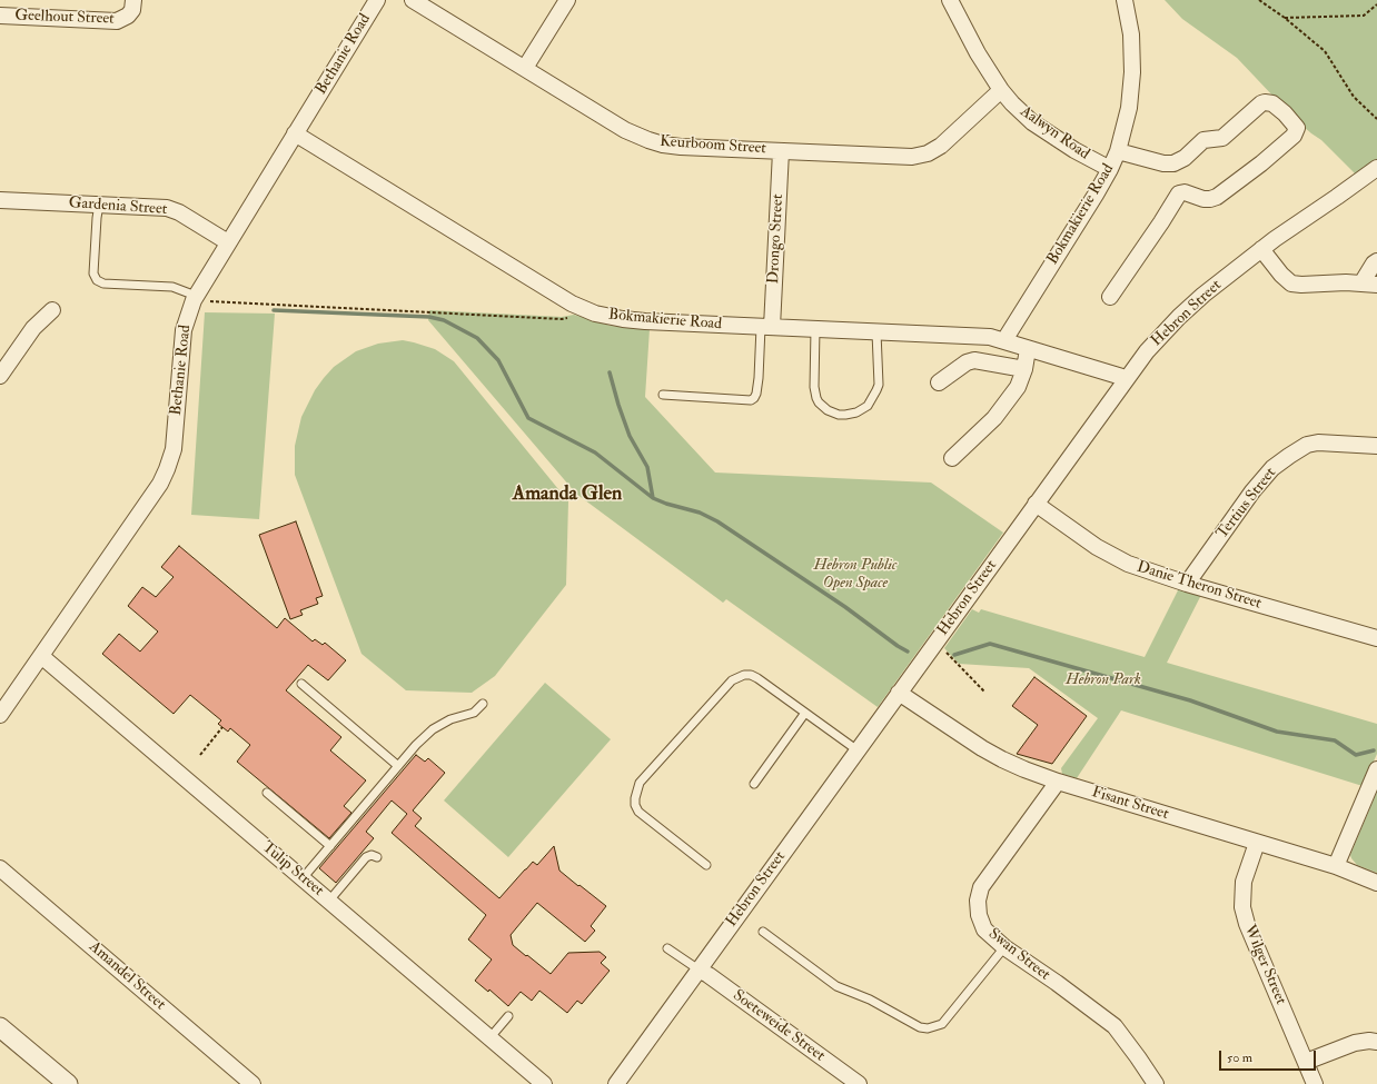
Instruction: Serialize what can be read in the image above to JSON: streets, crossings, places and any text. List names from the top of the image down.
{
  "streets": {
    "street": [
      "Geelhout Street",
      "Bethanie Road",
      "Aalwyn Road",
      "Keurboom Street",
      "Gardenia Street",
      "Bokmakierie Road",
      "Drongo Street",
      "Hebron Street",
      "Tertius Street",
      "Danie Theron Street",
      "Fisant Street",
      "Tulip Street",
      "Swan Street",
      "Wilger Street",
      "Amandel Street",
      "Soeteweide Street"
    ]
  },
  "crossings": [
    ["Bethanie Road", "Gardenia Street"],
    ["Bethanie Road", "Bokmakierie Road"],
    ["Bethanie Road", "Tulip Street"],
    ["Aalwyn Road", "Keurboom Street"],
    ["Aalwyn Road", "Bokmakierie Road"],
    ["Keurboom Street", "Drongo Street"],
    ["Bokmakierie Road", "Drongo Street"],
    ["Bokmakierie Road", "Hebron Street"],
    ["Hebron Street", "Danie Theron Street"],
    ["Hebron Street", "Fisant Street"],
    ["Hebron Street", "Soeteweide Street"],
    ["Tertius Street", "Danie Theron Street"],
    ["Fisant Street", "Swan Street"],
    ["Fisant Street", "Wilger Street"]
  ],
  "districts": ["Amanda Glen"],
  "parks": ["Hebron Public Open Space", "Hebron Park"],
  "scale_bar": "50 m"
}
